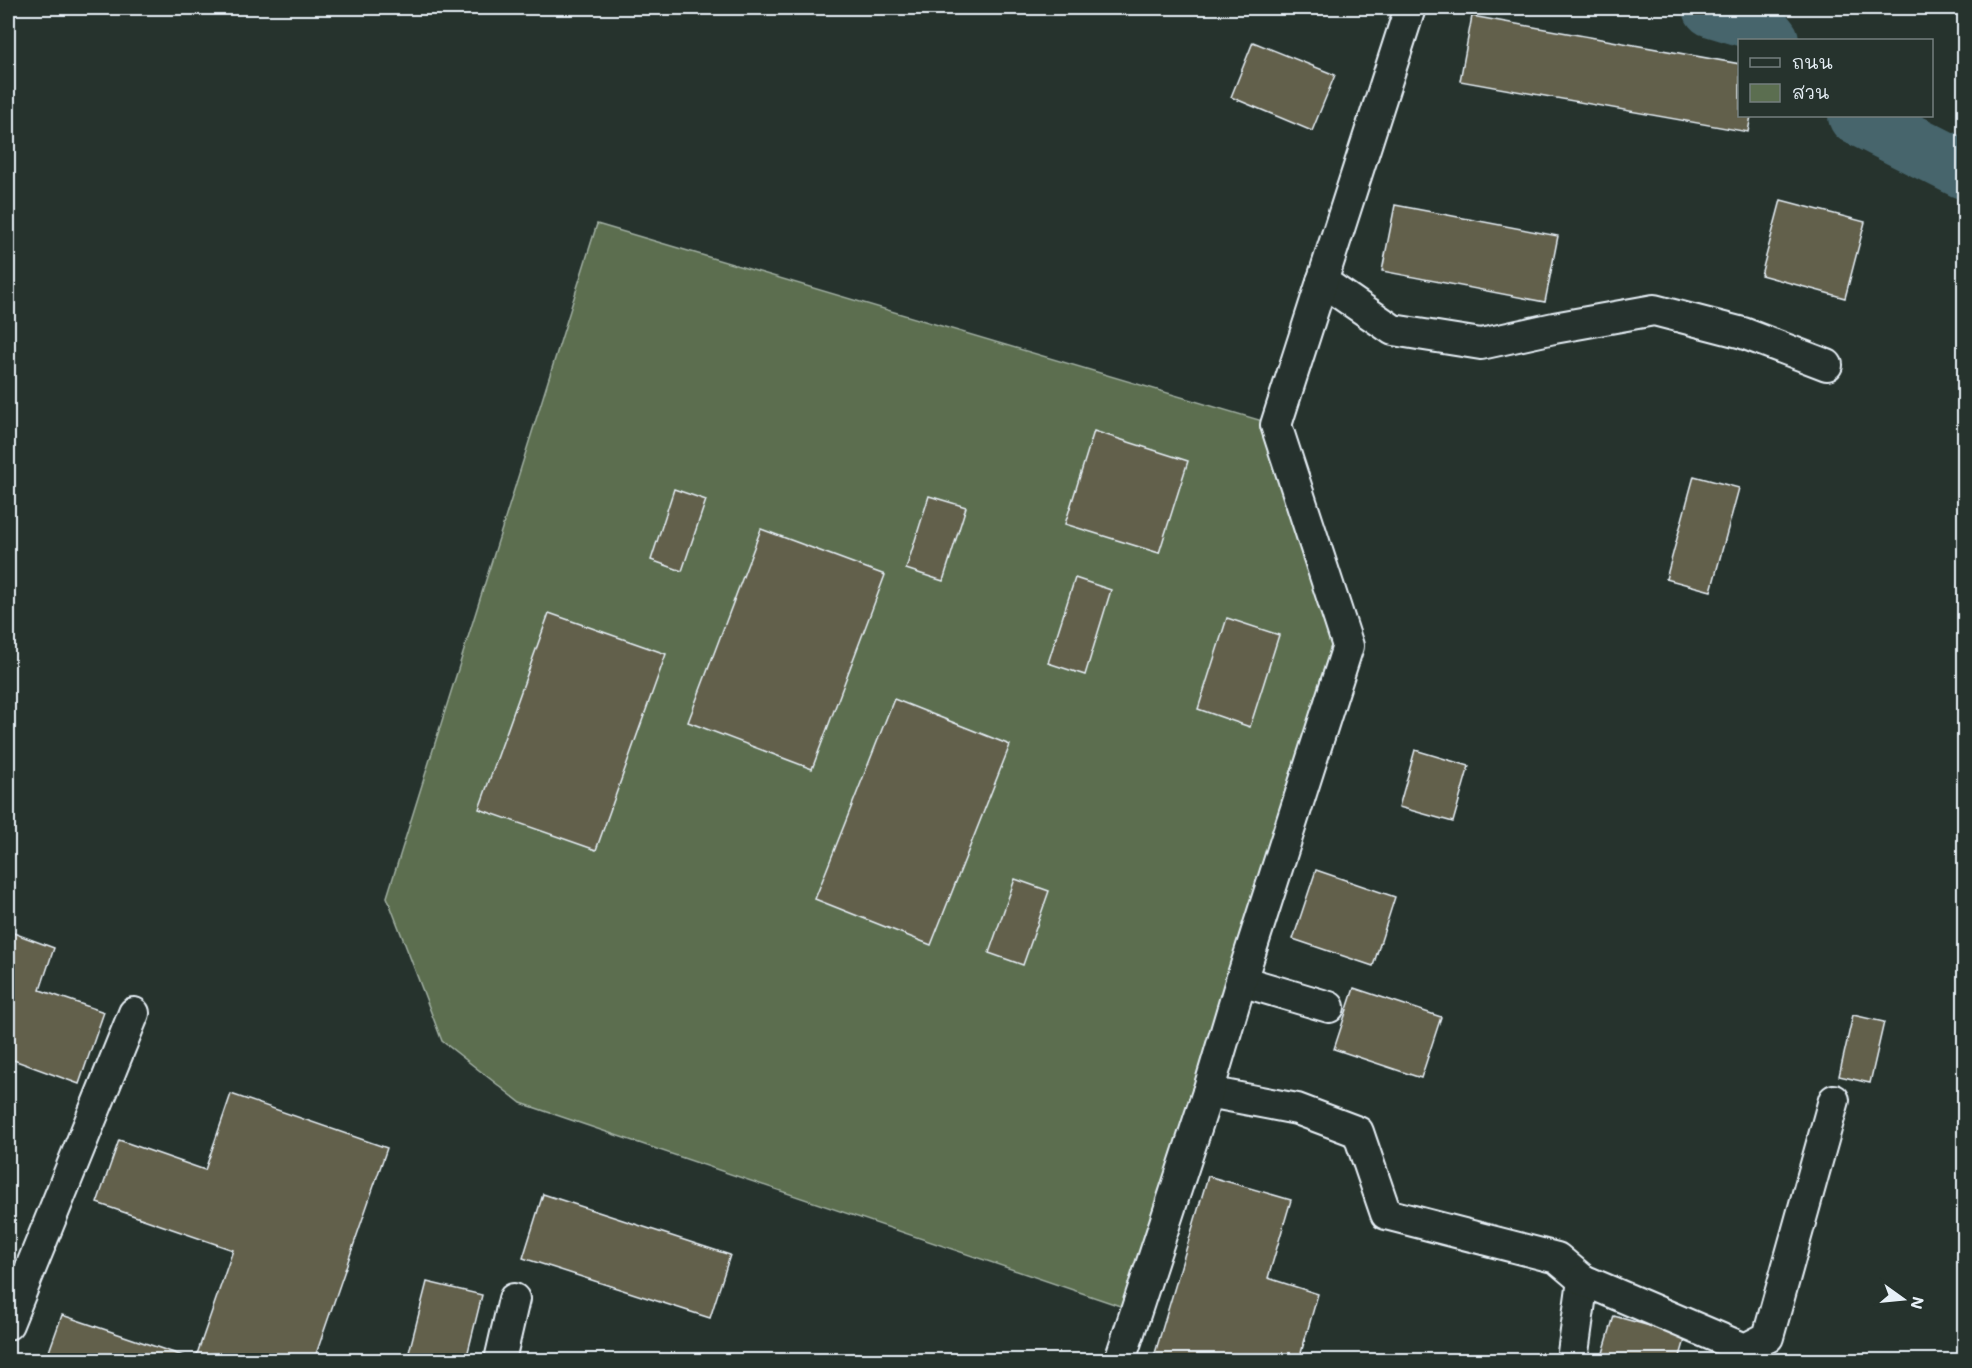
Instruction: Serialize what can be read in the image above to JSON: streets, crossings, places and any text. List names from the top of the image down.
{
  "legend": ["ถนน", "สวน"],
  "north": "right"
}
